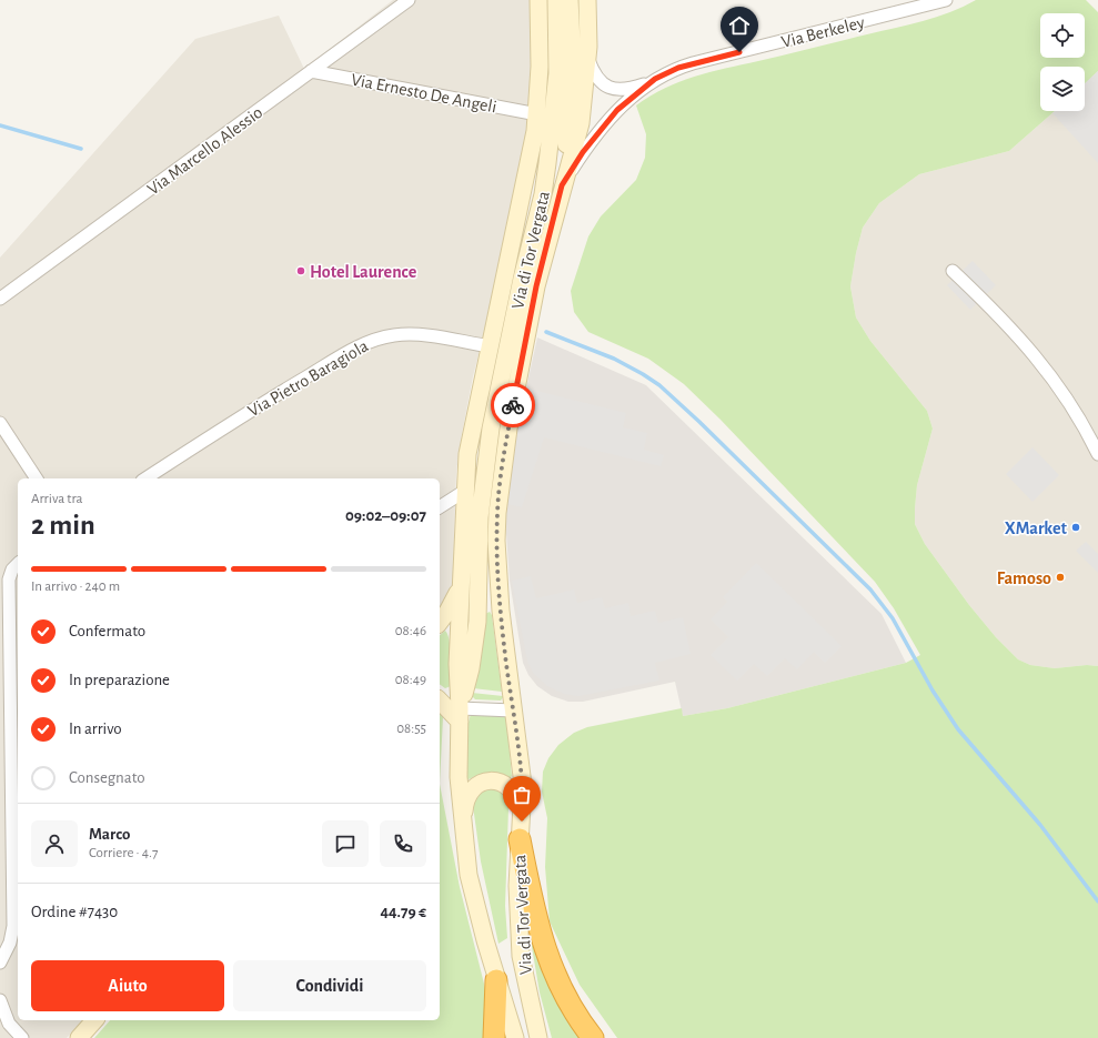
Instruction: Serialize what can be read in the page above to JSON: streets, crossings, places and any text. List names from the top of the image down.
{
  "streets": {
    "main road": ["Via di Tor Vergata"],
    "street": [
      "Via Berkeley",
      "Via Ernesto De Angeli",
      "Via Marcello Alessio",
      "Via Pietro Baragiola"
    ]
  },
  "crossings": [
    ["Via Berkeley", "Via di Tor Vergata"],
    ["Via Ernesto De Angeli", "Via Marcello Alessio"],
    ["Via Ernesto De Angeli", "Via di Tor Vergata"],
    ["Via di Tor Vergata", "Via Pietro Baragiola"]
  ],
  "places": ["Hotel Laurence", "XMarket", "Famoso"],
  "page": {
    "heading": ["2 min", "Arriva tra", "09:02–09:07"],
    "panel": [
      "Marco",
      "Corriere · 4.7",
      "Ordine #7430",
      "44.79 €"
    ],
    "bar": "In arrivo · 240 m",
    "list": [
      ["Confermato", "08:46"],
      ["In preparazione", "08:49"],
      ["In arrivo", "08:55"],
      "Consegnato"
    ],
    "buttons": ["Aiuto", "Condividi"]
  }
}
